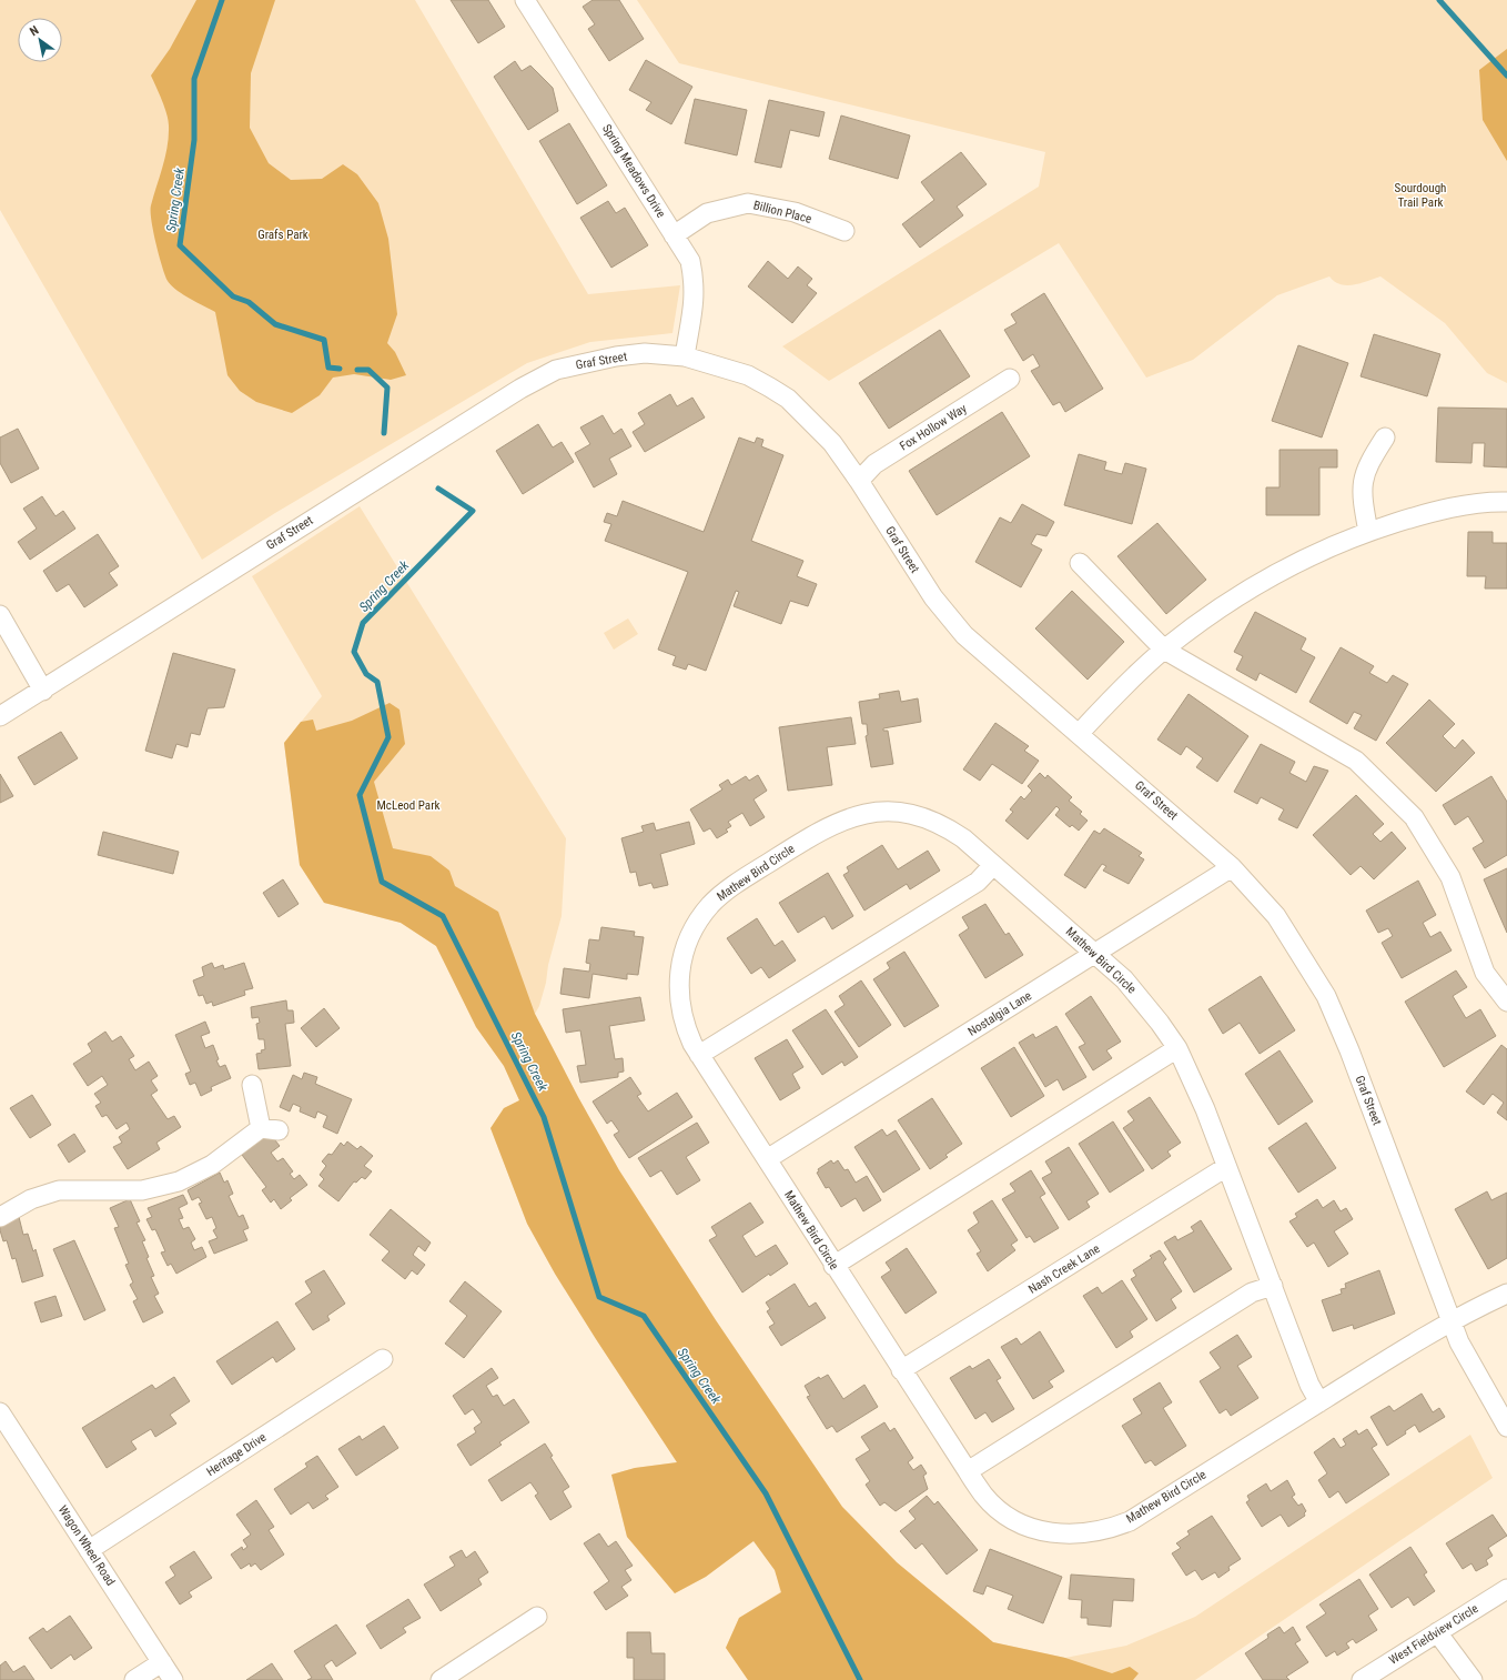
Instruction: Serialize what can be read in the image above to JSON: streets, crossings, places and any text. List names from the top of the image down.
{
  "streets": {
    "street": [
      "Spring Meadows Drive",
      "Billion Place",
      "Graf Street",
      "Fox Hollow Way",
      "Mathew Bird Circle",
      "Nostalgia Lane",
      "Nash Creek Lane",
      "Heritage Drive",
      "Wagon Wheel Road",
      "West Fieldview Circle"
    ]
  },
  "crossings": [
    ["Spring Meadows Drive", "Billion Place"],
    ["Spring Meadows Drive", "Graf Street"],
    ["Graf Street", "Fox Hollow Way"],
    ["Graf Street", "Mathew Bird Circle"],
    ["Graf Street", "Nostalgia Lane"],
    ["Mathew Bird Circle", "Nostalgia Lane"],
    ["Mathew Bird Circle", "Nash Creek Lane"],
    ["Heritage Drive", "Wagon Wheel Road"]
  ],
  "water": ["Spring Creek"],
  "parks": ["Sourdough Trail Park", "Grafs Park", "McLeod Park"],
  "north": "top left"
}
